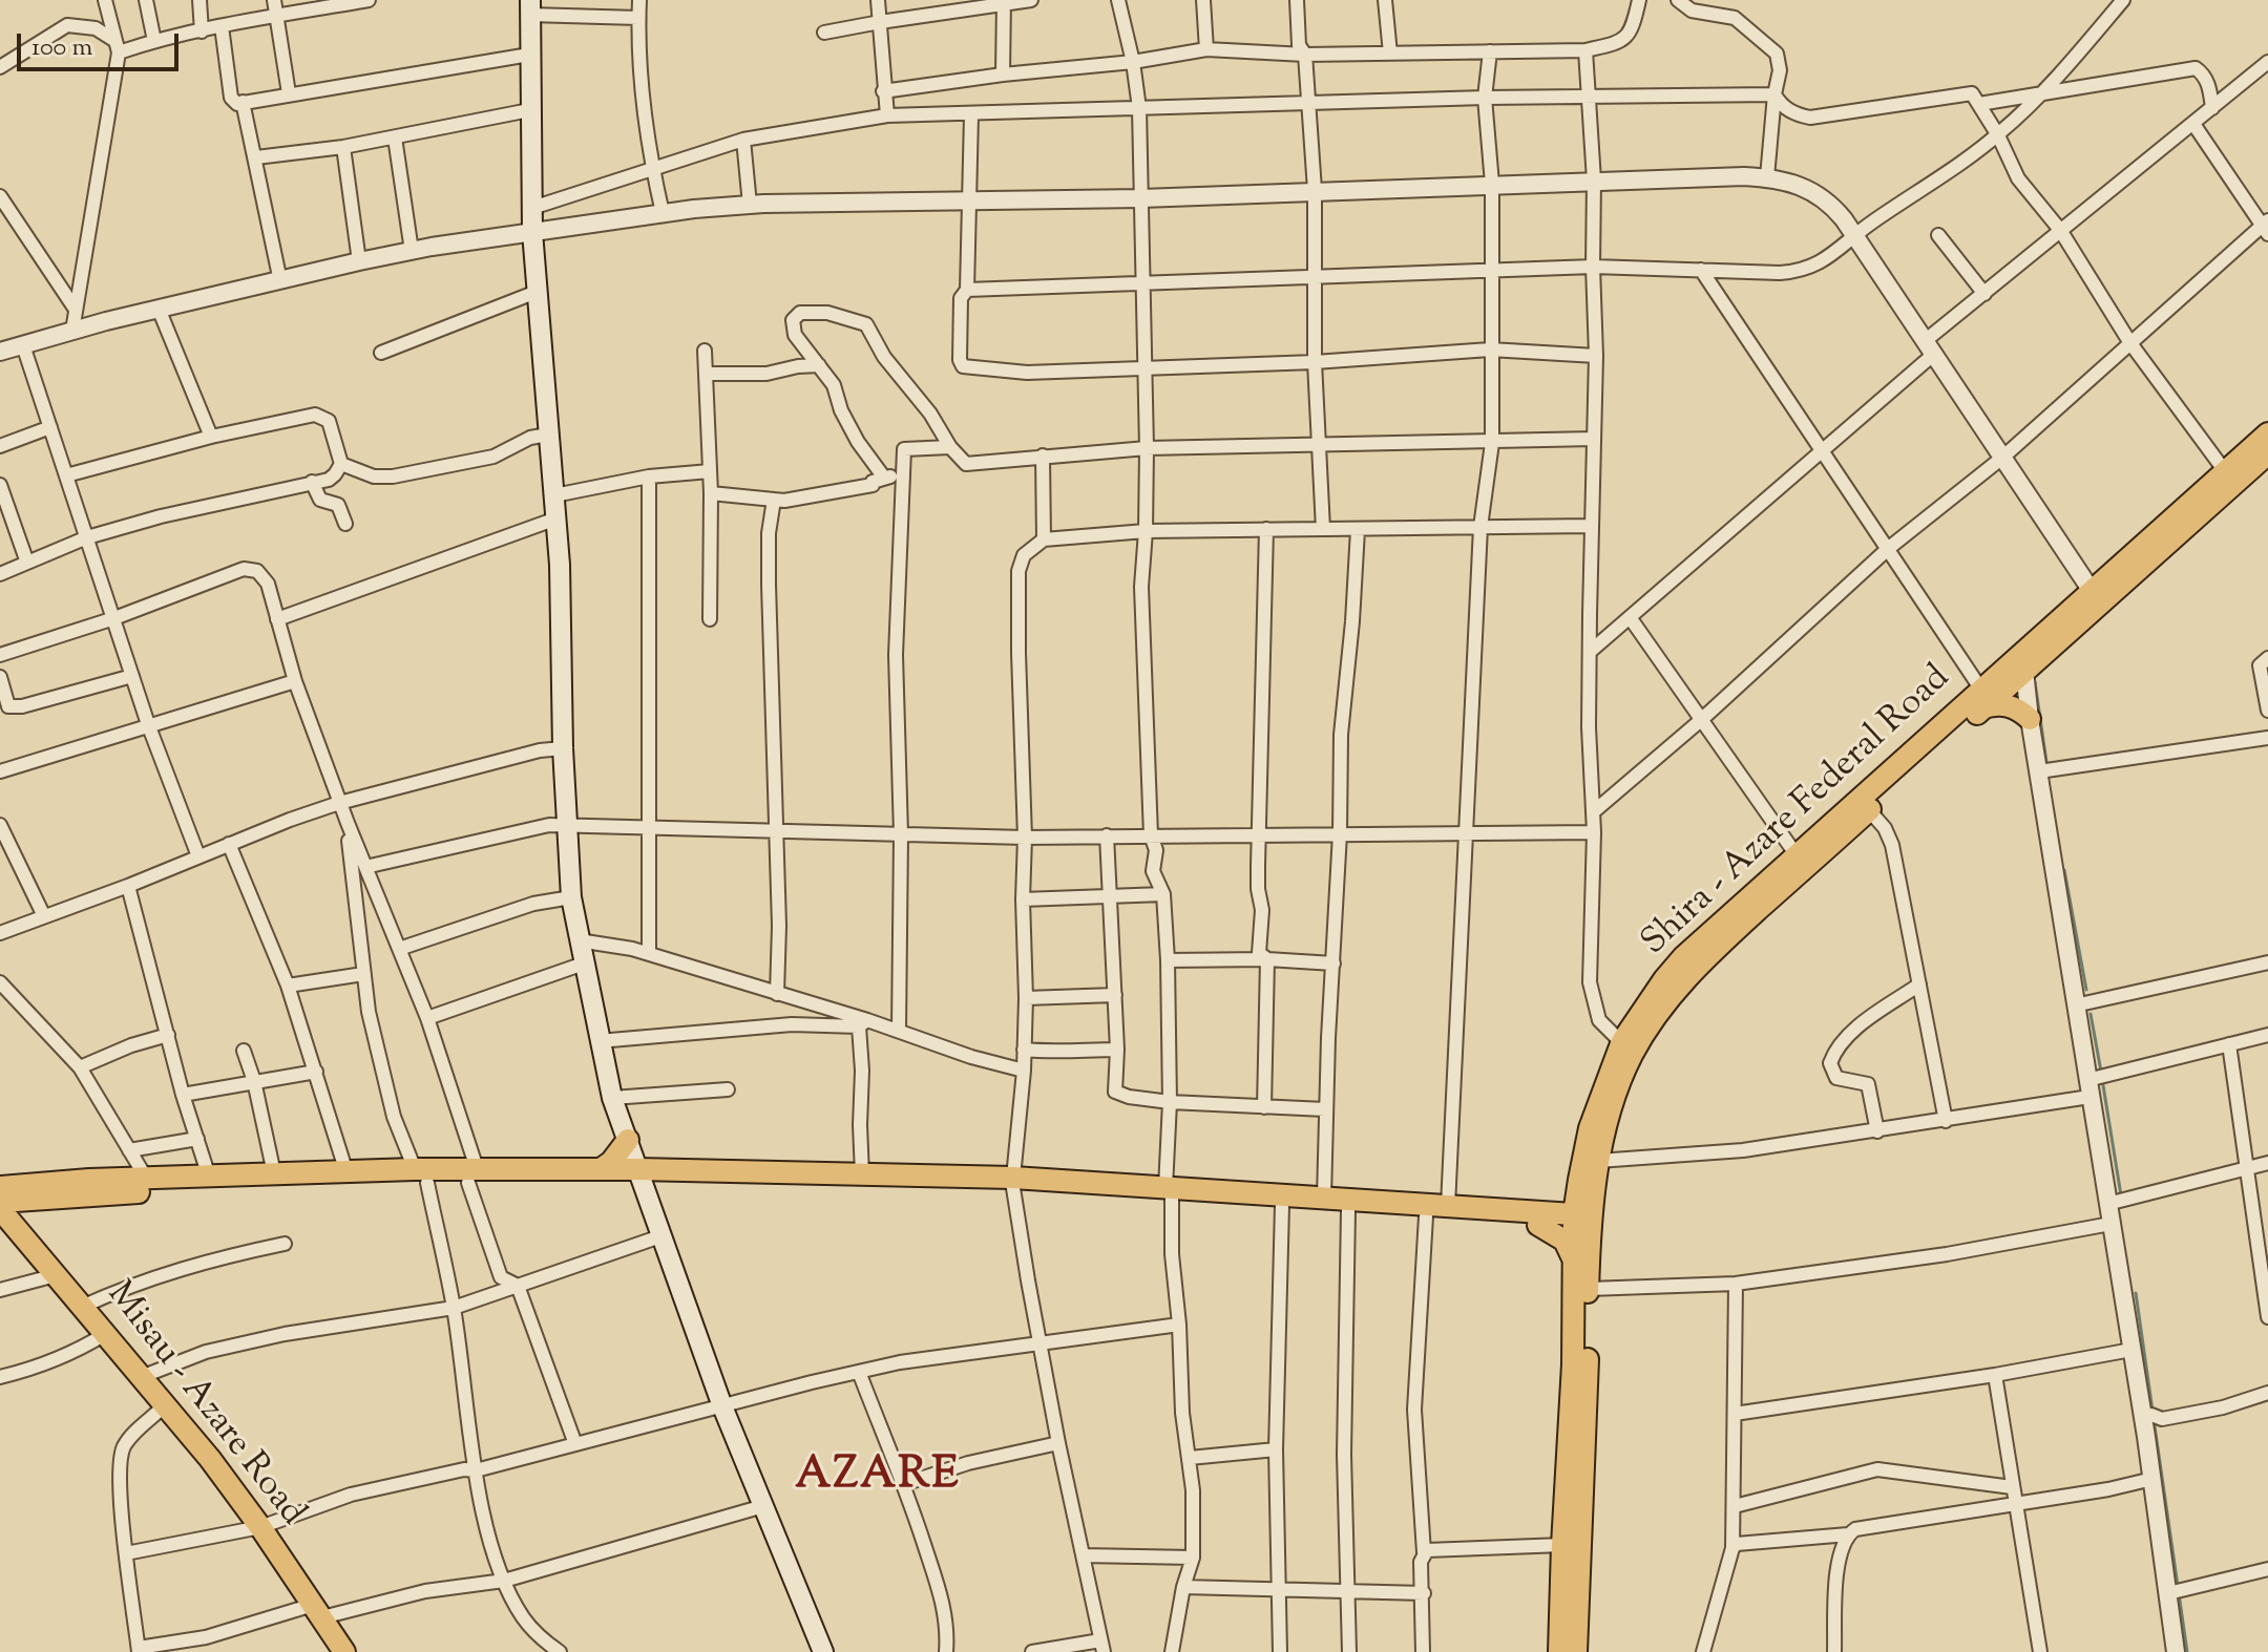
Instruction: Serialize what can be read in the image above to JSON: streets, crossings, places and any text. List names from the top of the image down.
{
  "streets": {
    "main road": ["Shira - Azare Federal Road", "Misau - Azare Road"]
  },
  "districts": ["AZARE"],
  "scale_bar": "100 m"
}
